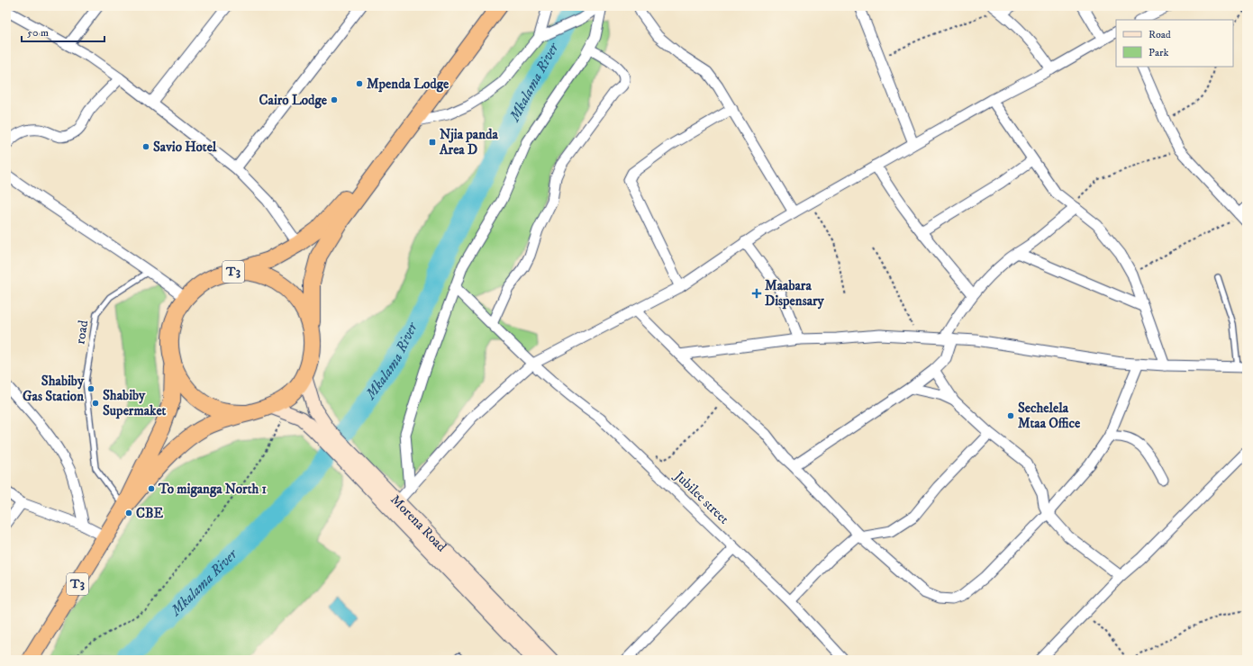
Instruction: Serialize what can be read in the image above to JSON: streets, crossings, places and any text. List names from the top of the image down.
{
  "streets": {
    "highway": ["T3"],
    "main road": ["Morena Road"],
    "street": ["Jubilee street"],
    "lane": ["road"]
  },
  "crossings": [
    ["T3", "road"],
    ["T3", "Morena Road"]
  ],
  "water": ["Mkalama River"],
  "places": {
    "other": [
      "Mpenda Lodge",
      "Cairo Lodge",
      "Savio Hotel",
      "Shabiby Gas Station",
      "Shabiby Supermaket",
      "Sechelela Mtaa Office",
      "To miganga North 1",
      "CBE"
    ],
    "transit": ["Njia panda Area D"],
    "health": ["Maabara Dispensary"]
  },
  "legend": ["Road", "Park"],
  "scale_bar": "50 m"
}
